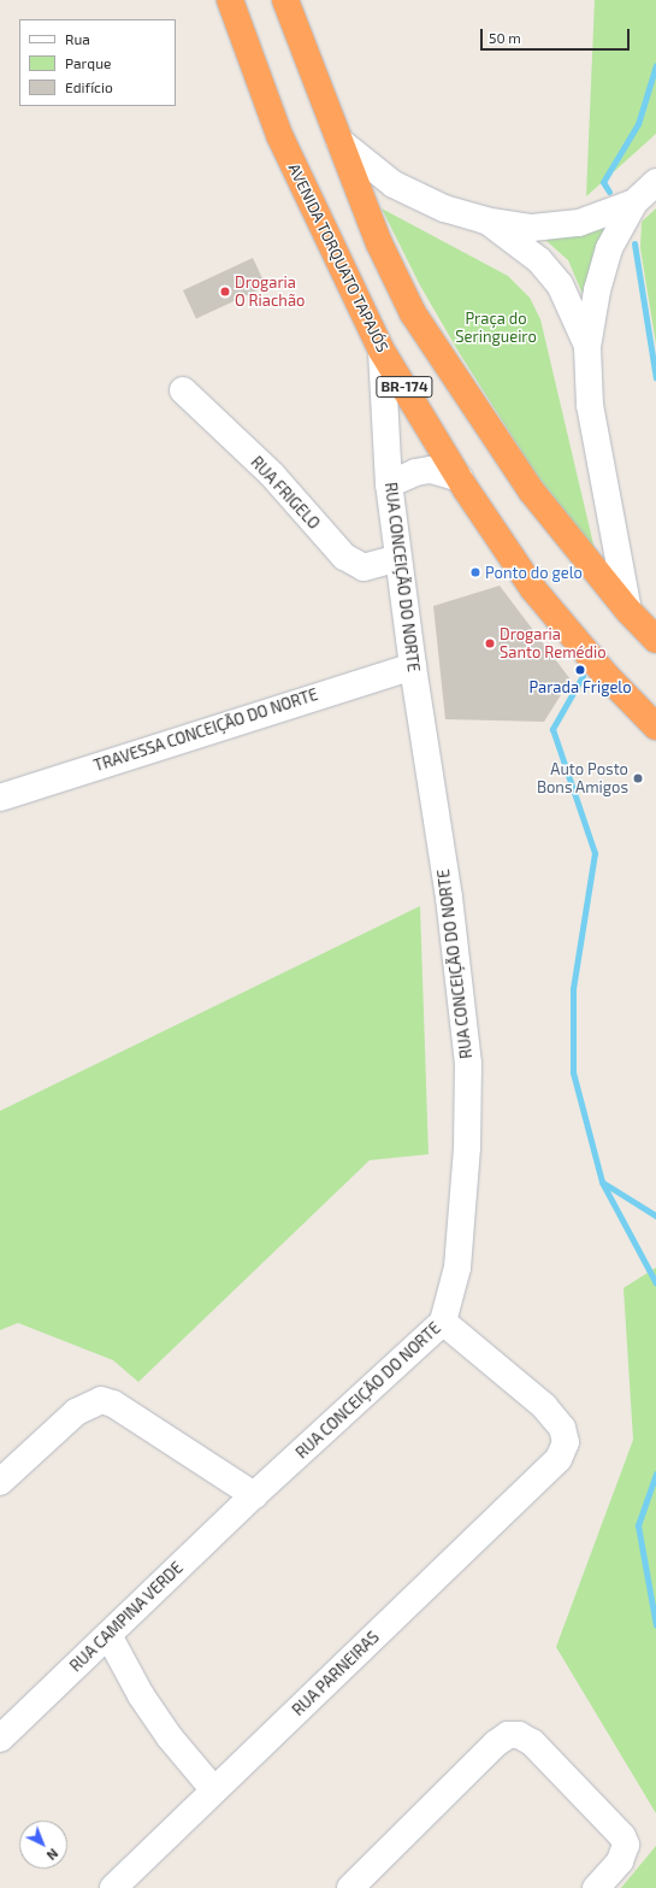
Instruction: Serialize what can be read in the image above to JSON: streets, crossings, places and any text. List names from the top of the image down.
{
  "streets": {
    "highway": ["AVENIDA TORQUATO TAPAJÓS", "BR-174"],
    "street": [
      "RUA FRIGELO",
      "RUA CONCEIÇÃO DO NORTE",
      "TRAVESSA CONCEIÇÃO DO NORTE",
      "RUA CAMPINA VERDE",
      "RUA PARNEIRAS"
    ]
  },
  "crossings": [
    ["AVENIDA TORQUATO TAPAJÓS", "RUA CONCEIÇÃO DO NORTE"],
    ["RUA FRIGELO", "RUA CONCEIÇÃO DO NORTE"],
    ["RUA CONCEIÇÃO DO NORTE", "TRAVESSA CONCEIÇÃO DO NORTE"],
    ["RUA CONCEIÇÃO DO NORTE", "RUA CAMPINA VERDE"],
    ["RUA CONCEIÇÃO DO NORTE", "RUA PARNEIRAS"]
  ],
  "parks": ["Praça do Seringueiro"],
  "places": [
    "Drogaria O Riachão",
    "Ponto do gelo",
    "Drogaria Santo Remédio",
    "Parada Frigelo",
    "Auto Posto Bons Amigos"
  ],
  "legend": ["Rua", "Parque", "Edifício"],
  "scale_bar": "50 m",
  "north": "bottom right"
}
